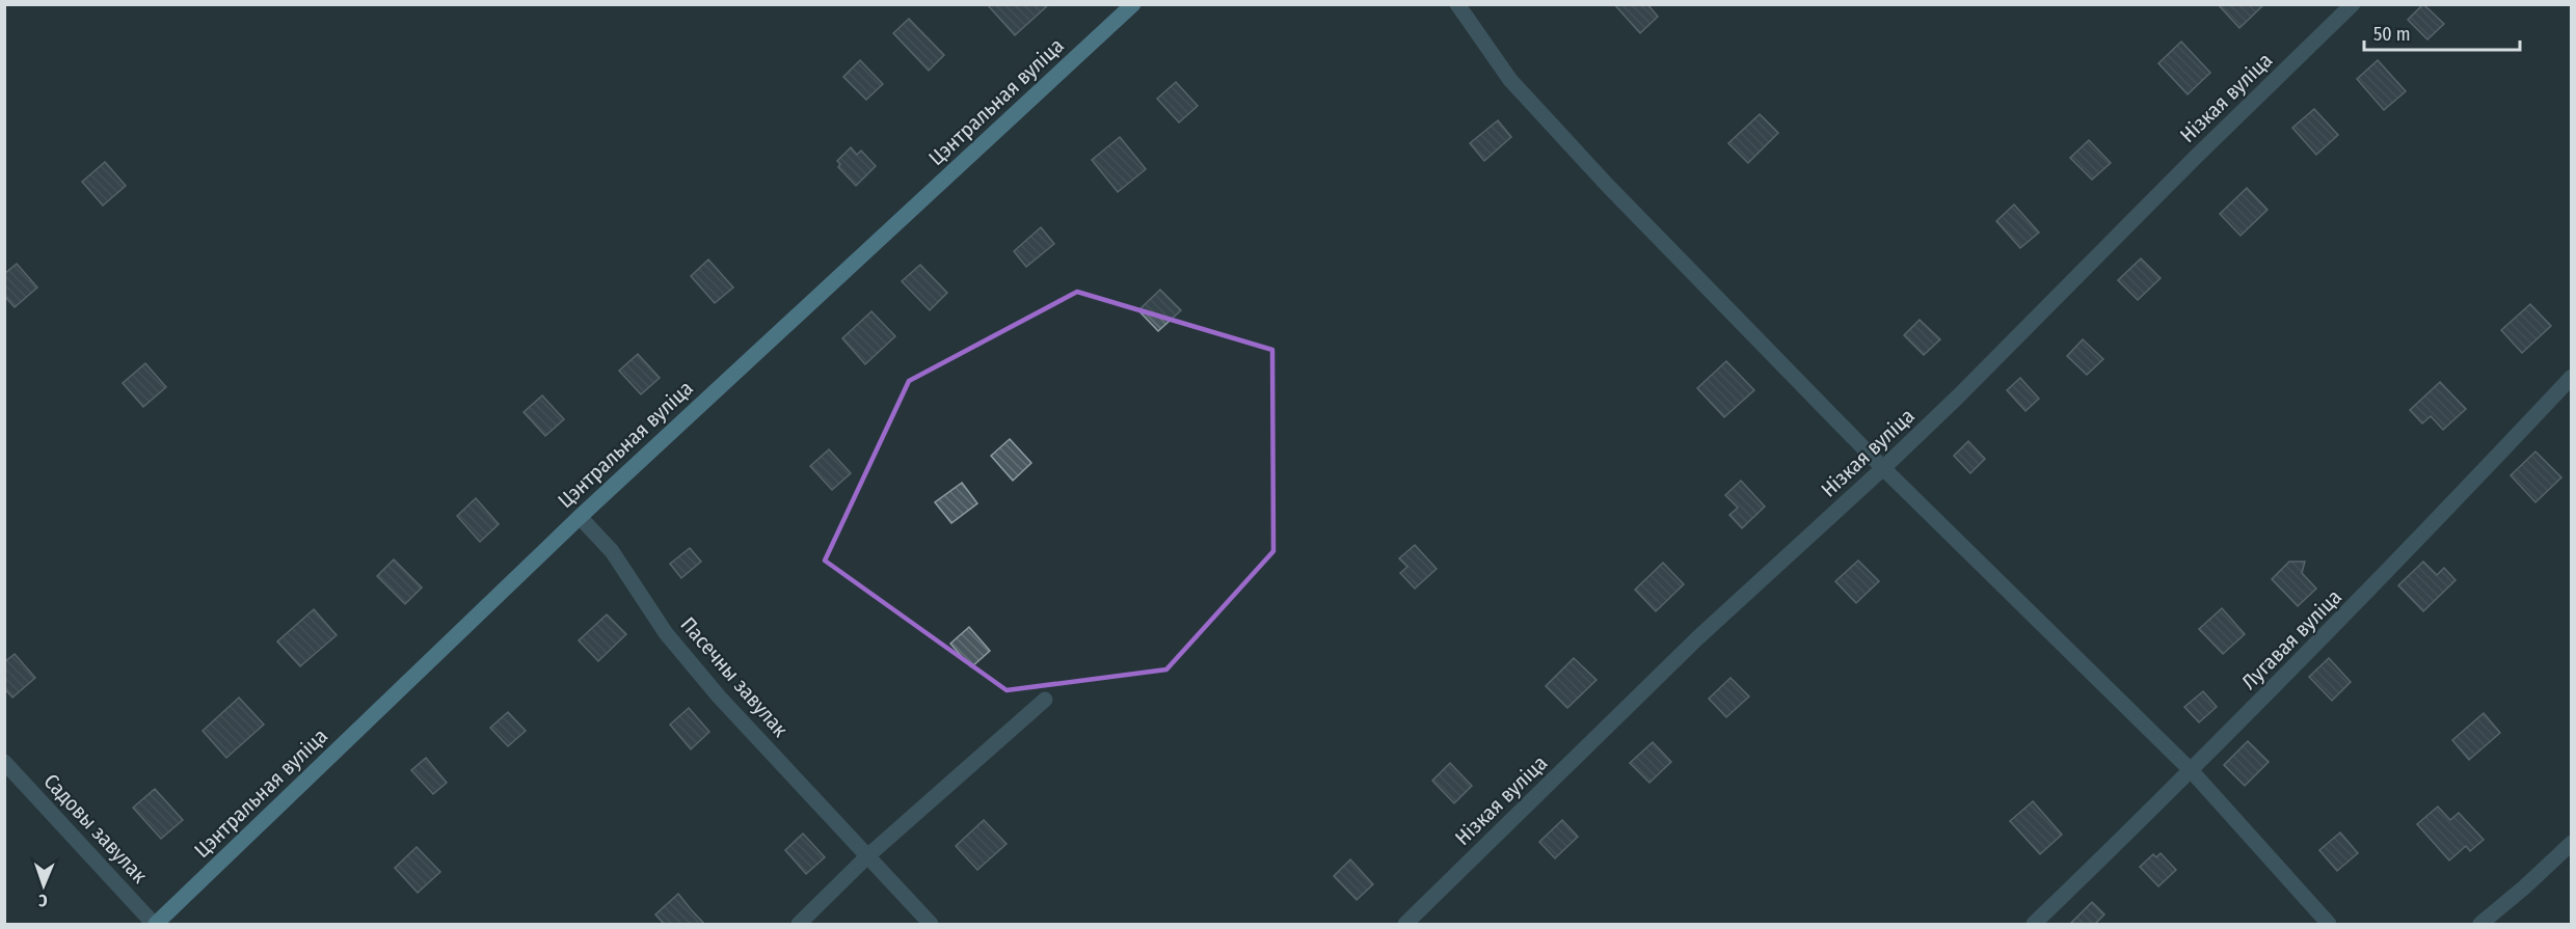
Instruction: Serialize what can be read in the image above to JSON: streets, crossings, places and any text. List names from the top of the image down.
{
  "streets": {
    "main road": ["Цэнтральная вуліца"],
    "street": [
      "Нізкая вуліца",
      "Лугавая вуліца",
      "Пасечны завулак",
      "Садовы завулак"
    ]
  },
  "crossings": [
    ["Цэнтральная вуліца", "Пасечны завулак"],
    ["Цэнтральная вуліца", "Садовы завулак"]
  ],
  "scale_bar": "50 m",
  "north": "bottom"
}
